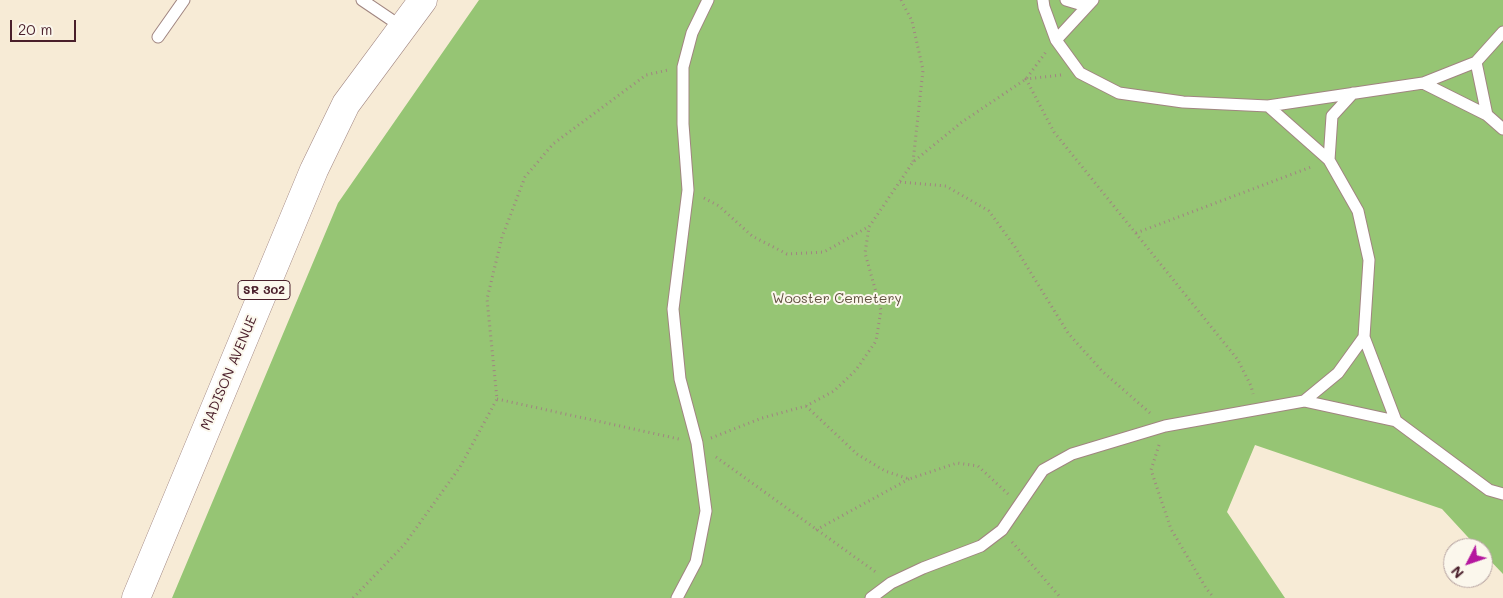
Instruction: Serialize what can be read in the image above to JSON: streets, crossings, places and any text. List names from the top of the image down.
{
  "streets": {
    "main road": ["SR 302", "MADISON AVENUE"]
  },
  "parks": ["Wooster Cemetery"],
  "scale_bar": "20 m",
  "north": "bottom left"
}
